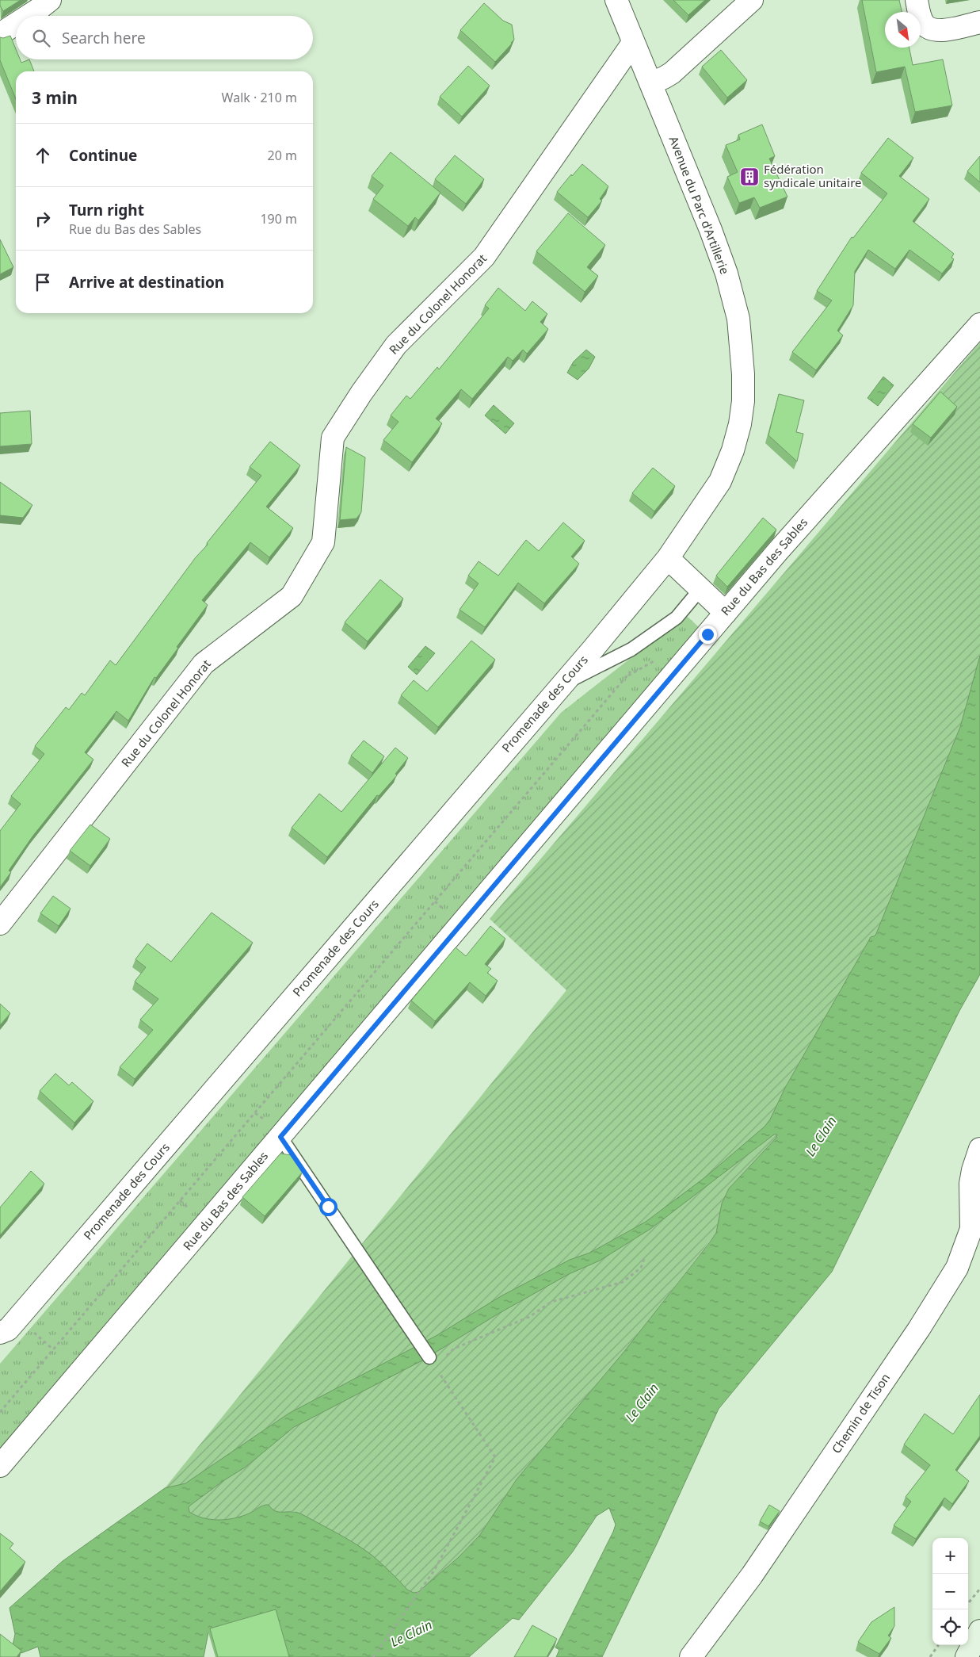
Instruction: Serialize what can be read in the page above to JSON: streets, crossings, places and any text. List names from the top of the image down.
{
  "streets": {
    "street": [
      "Avenue du Parc d'Artillerie",
      "Rue du Colonel Honorat",
      "Rue du Bas des Sables",
      "Promenade des Cours",
      "Chemin de Tison"
    ]
  },
  "crossings": [
    ["Avenue du Parc d'Artillerie", "Rue du Colonel Honorat"],
    ["Avenue du Parc d'Artillerie", "Promenade des Cours"]
  ],
  "water": ["Le Clain"],
  "places": {
    "building": ["Fédération syndicale unitaire"]
  },
  "north": "bottom right",
  "page": {
    "search": "Search here",
    "heading": ["3 min", "Walk · 210 m"],
    "list": [
      ["Continue", "20 m"],
      ["Turn right", "Rue du Bas des Sables", "190 m"],
      "Arrive at destination"
    ],
    "map_buttons": ["+", "−"]
  }
}
